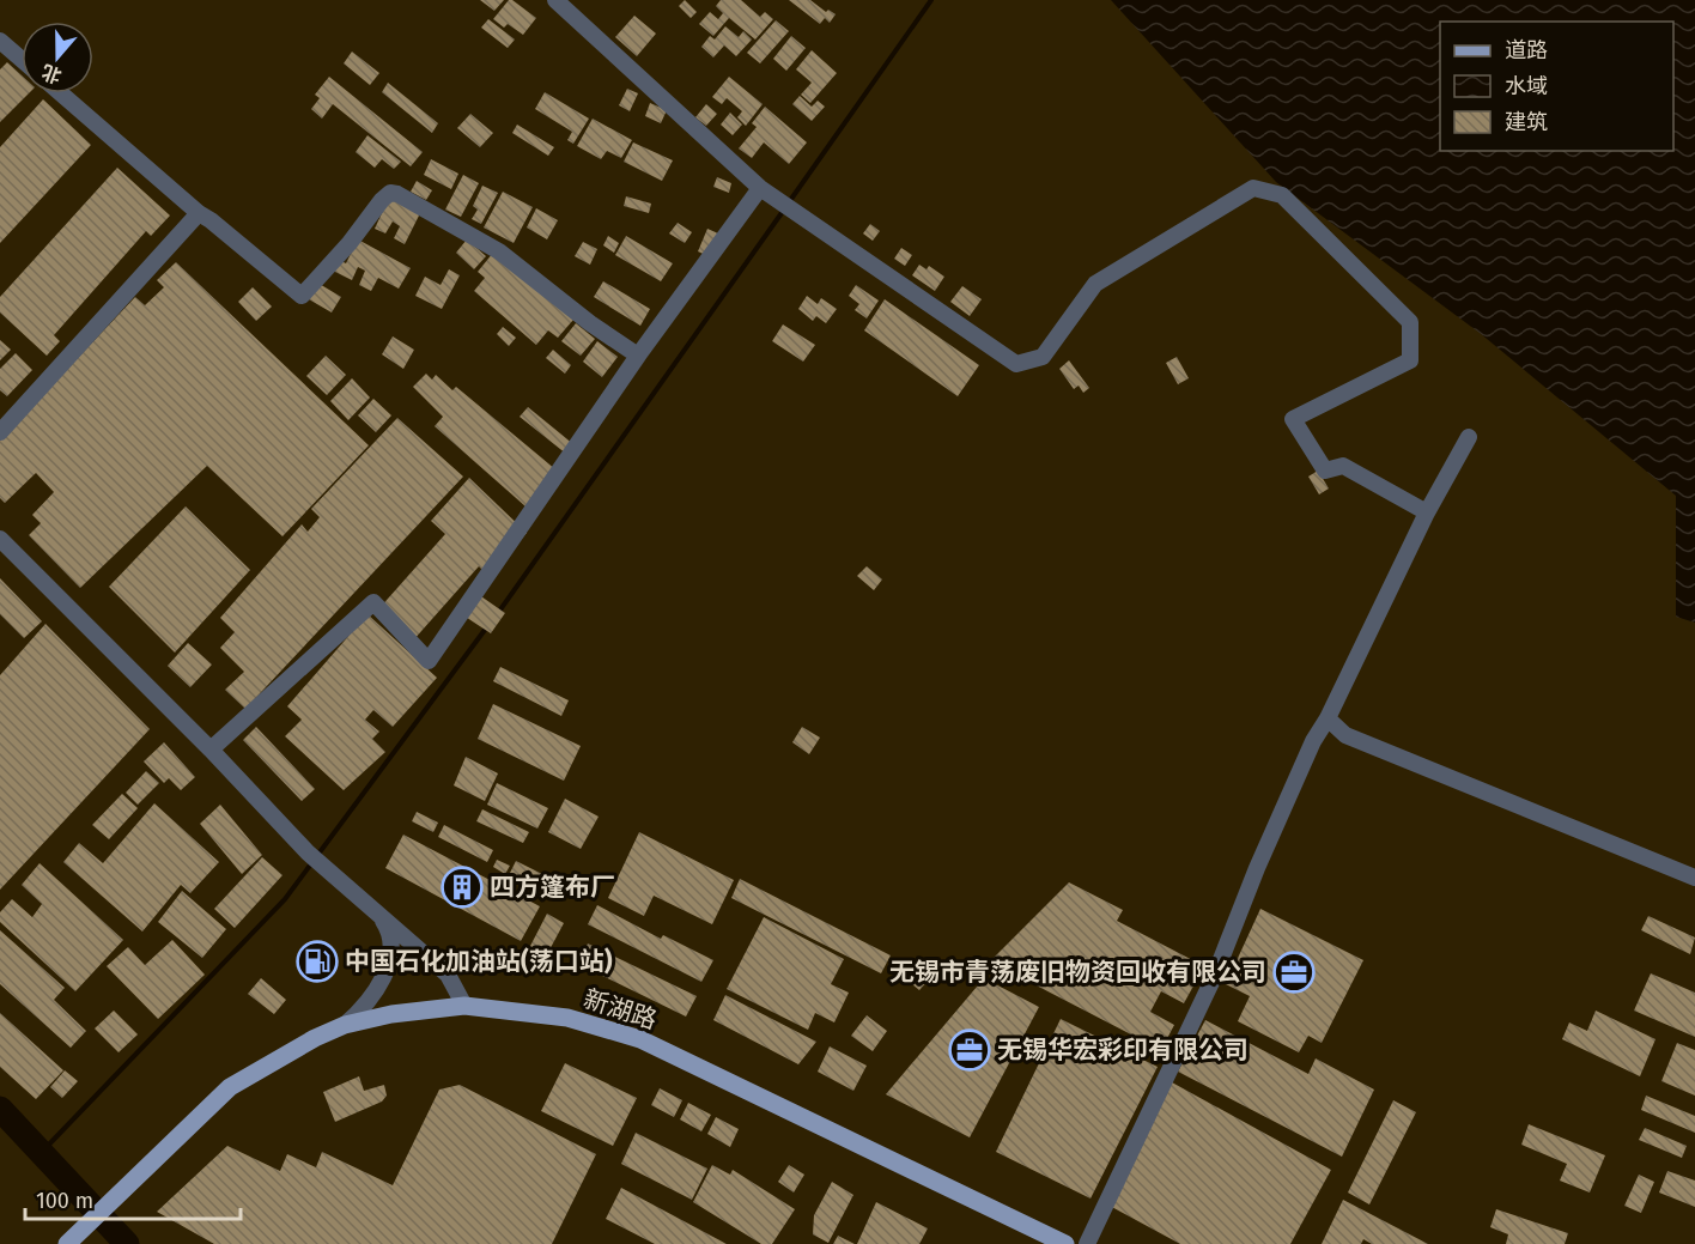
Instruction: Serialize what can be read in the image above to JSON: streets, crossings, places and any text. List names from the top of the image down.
{
  "streets": {
    "main road": ["新湖路"]
  },
  "places": {
    "building": ["四方篷布厂"],
    "fuel station": ["中国石化加油站(荡口站)"],
    "office": ["无锡市青荡废旧物资回收有限公司", "无锡华宏彩印有限公司"]
  },
  "legend": ["道路", "水域", "建筑"],
  "scale_bar": "100 m",
  "north": "bottom"
}
